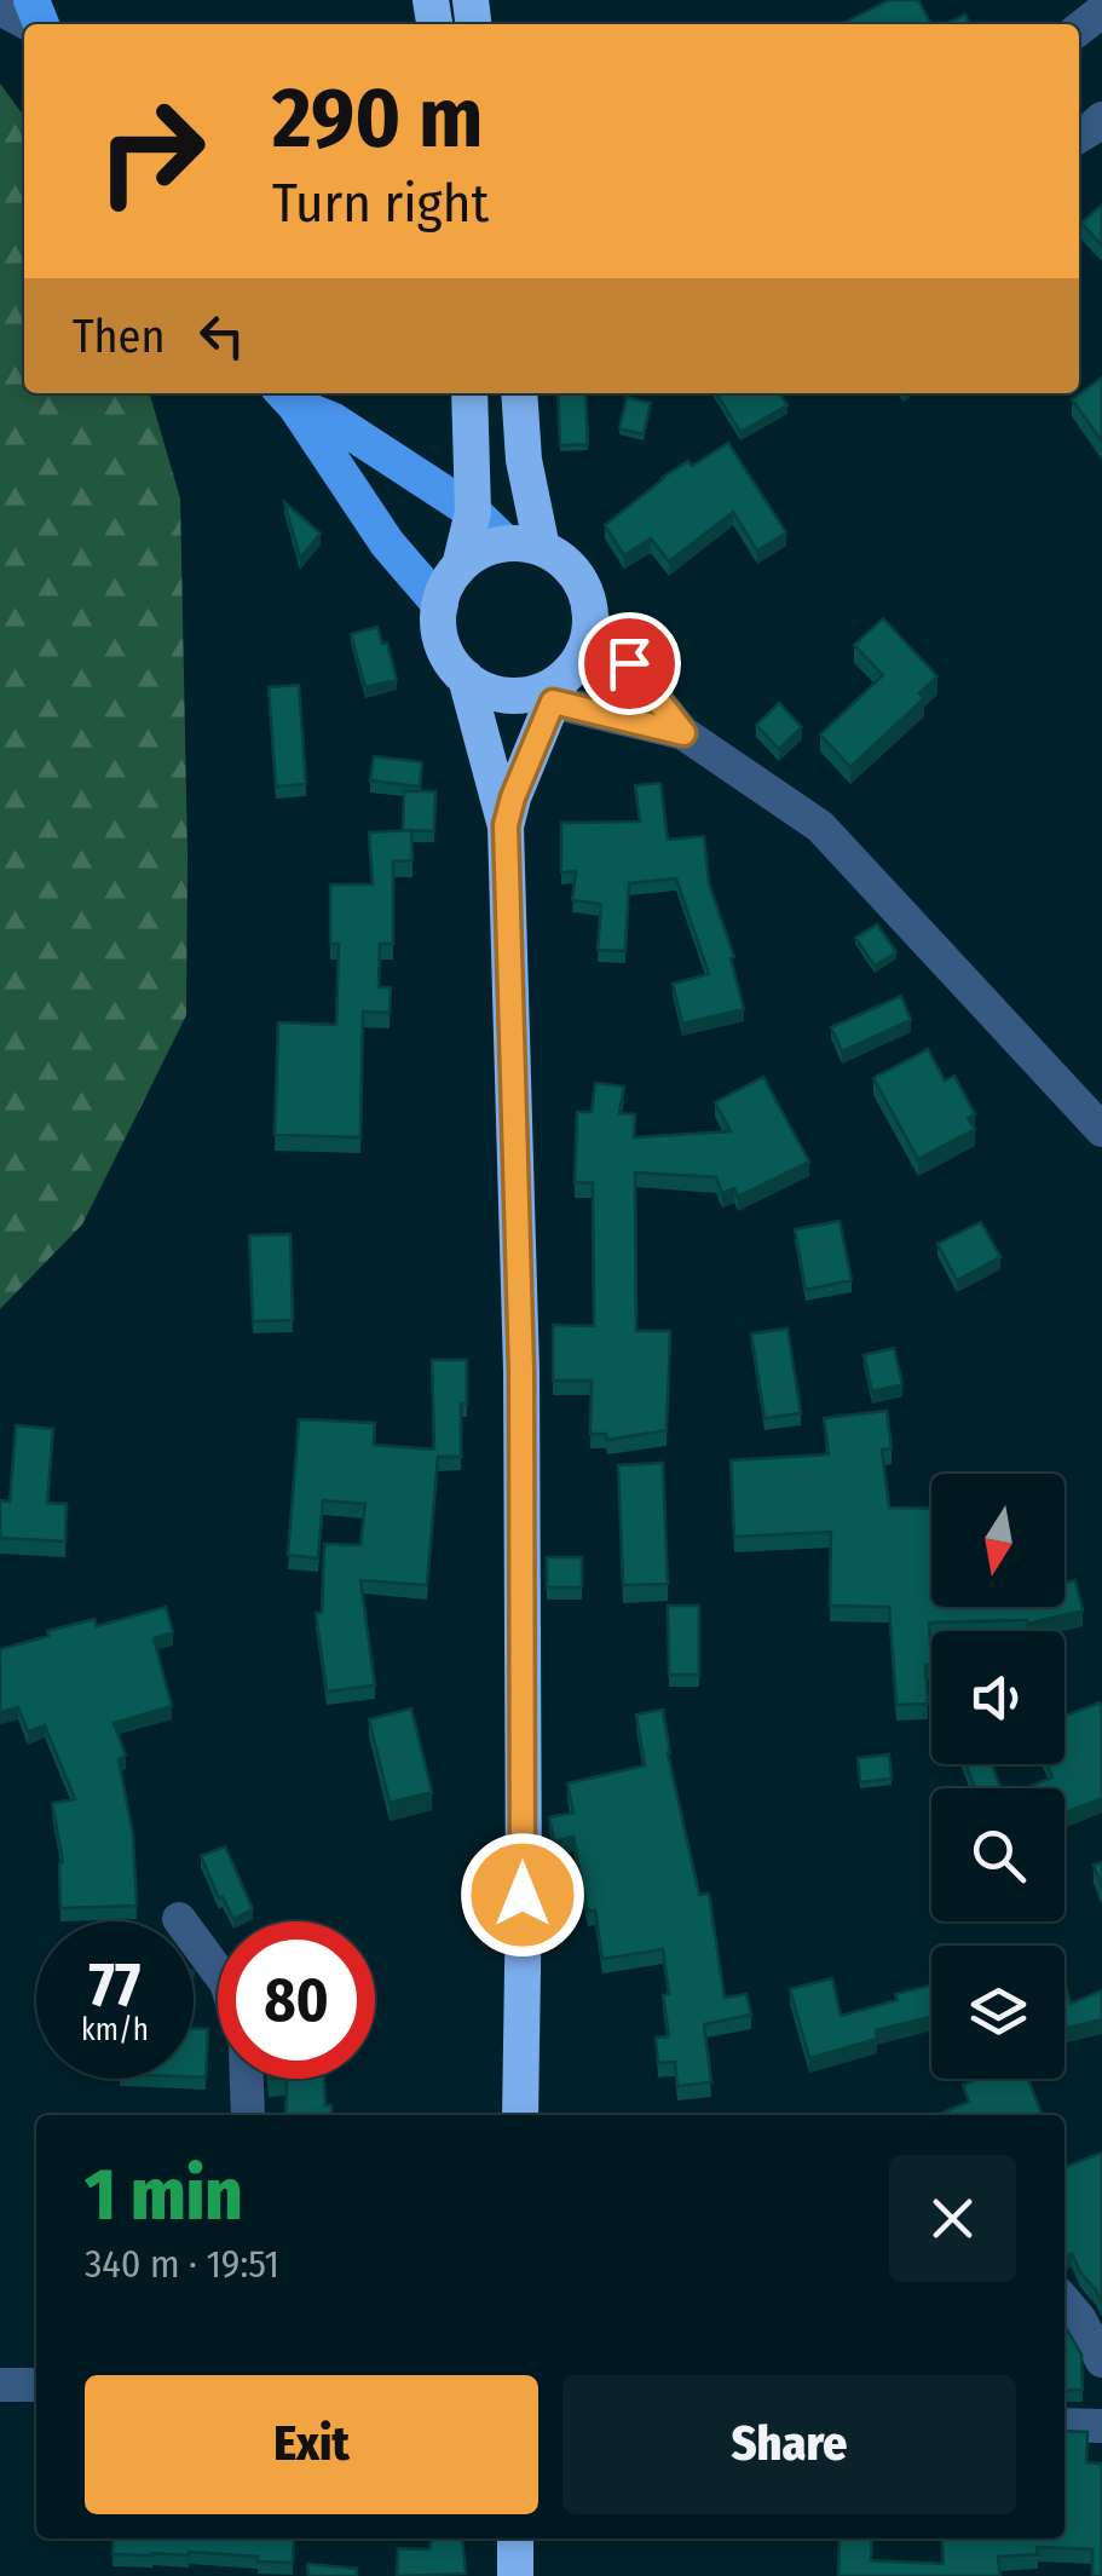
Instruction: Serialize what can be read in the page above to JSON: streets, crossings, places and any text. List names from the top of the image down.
{
  "north": "bottom",
  "page": {
    "turn": ["290 m", "Turn right"],
    "then": "Then",
    "speed": "77 km/h",
    "limit": "80",
    "heading": ["1 min", "340 m · 19:51"],
    "buttons": ["Exit", "Share"]
  }
}
